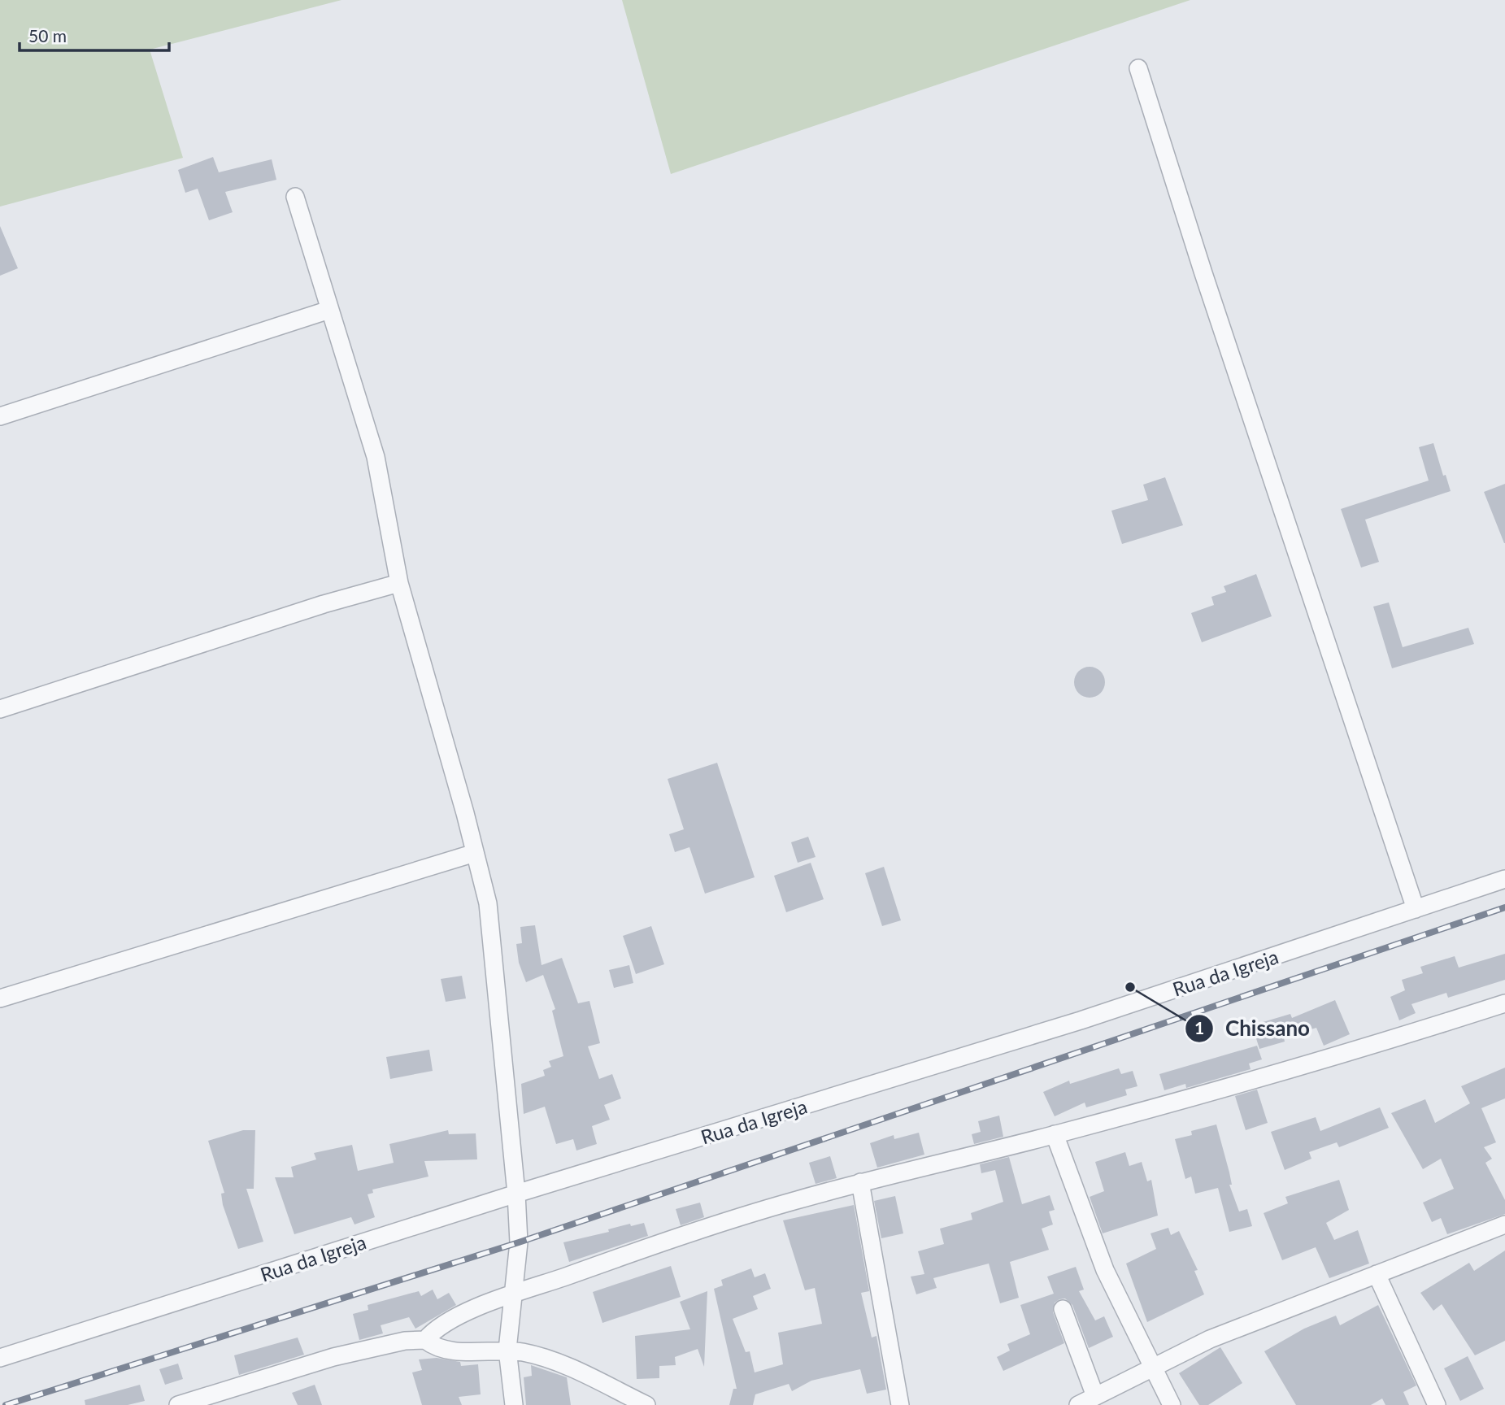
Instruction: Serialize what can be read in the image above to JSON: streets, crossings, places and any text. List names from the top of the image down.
{
  "streets": {
    "street": ["Rua da Igreja"]
  },
  "places": ["Chissano"],
  "scale_bar": "50 m"
}
